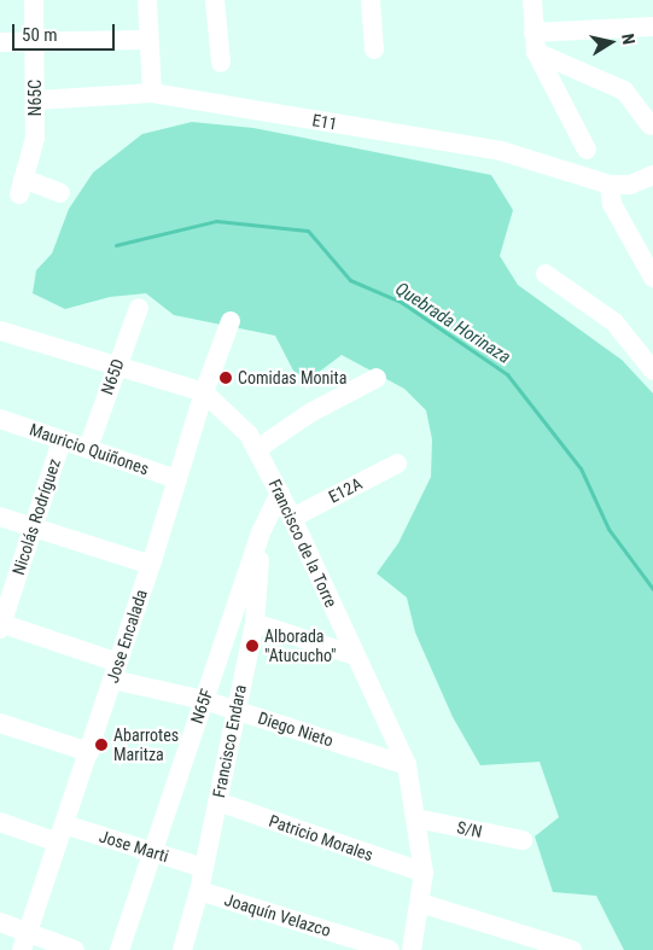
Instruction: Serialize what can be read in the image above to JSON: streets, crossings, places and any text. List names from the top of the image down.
{
  "streets": {
    "street": [
      "N65C",
      "E11",
      "N65D",
      "Mauricio Quiñones",
      "E12A",
      "Nicolás Rodríguez",
      "Francisco de la Torre",
      "Jose Encalada",
      "N65F",
      "Diego Nieto",
      "Francisco Endara",
      "S/N",
      "Patricio Morales",
      "Jose Marti",
      "Joaquín Velazco"
    ]
  },
  "crossings": [
    ["N65C", "E11"],
    ["N65D", "Mauricio Quiñones"],
    ["N65D", "Francisco de la Torre"],
    ["Mauricio Quiñones", "Nicolás Rodríguez"],
    ["Mauricio Quiñones", "Jose Encalada"],
    ["E12A", "Francisco de la Torre"],
    ["Nicolás Rodríguez", "Diego Nieto"],
    ["Francisco de la Torre", "Jose Encalada"],
    ["Francisco de la Torre", "Diego Nieto"],
    ["Francisco de la Torre", "S/N"],
    ["Francisco de la Torre", "Patricio Morales"],
    ["Jose Encalada", "Diego Nieto"],
    ["Jose Encalada", "Jose Marti"],
    ["N65F", "Diego Nieto"],
    ["N65F", "Francisco Endara"],
    ["N65F", "Jose Marti"],
    ["Diego Nieto", "Francisco Endara"],
    ["Francisco Endara", "Patricio Morales"],
    ["Francisco Endara", "Jose Marti"],
    ["Francisco Endara", "Joaquín Velazco"]
  ],
  "water": ["Quebrada Horinaza"],
  "places": ["Comidas Monita", "Alborada \"Atucucho\"", "Abarrotes Maritza"],
  "scale_bar": "50 m",
  "north": "right"
}
